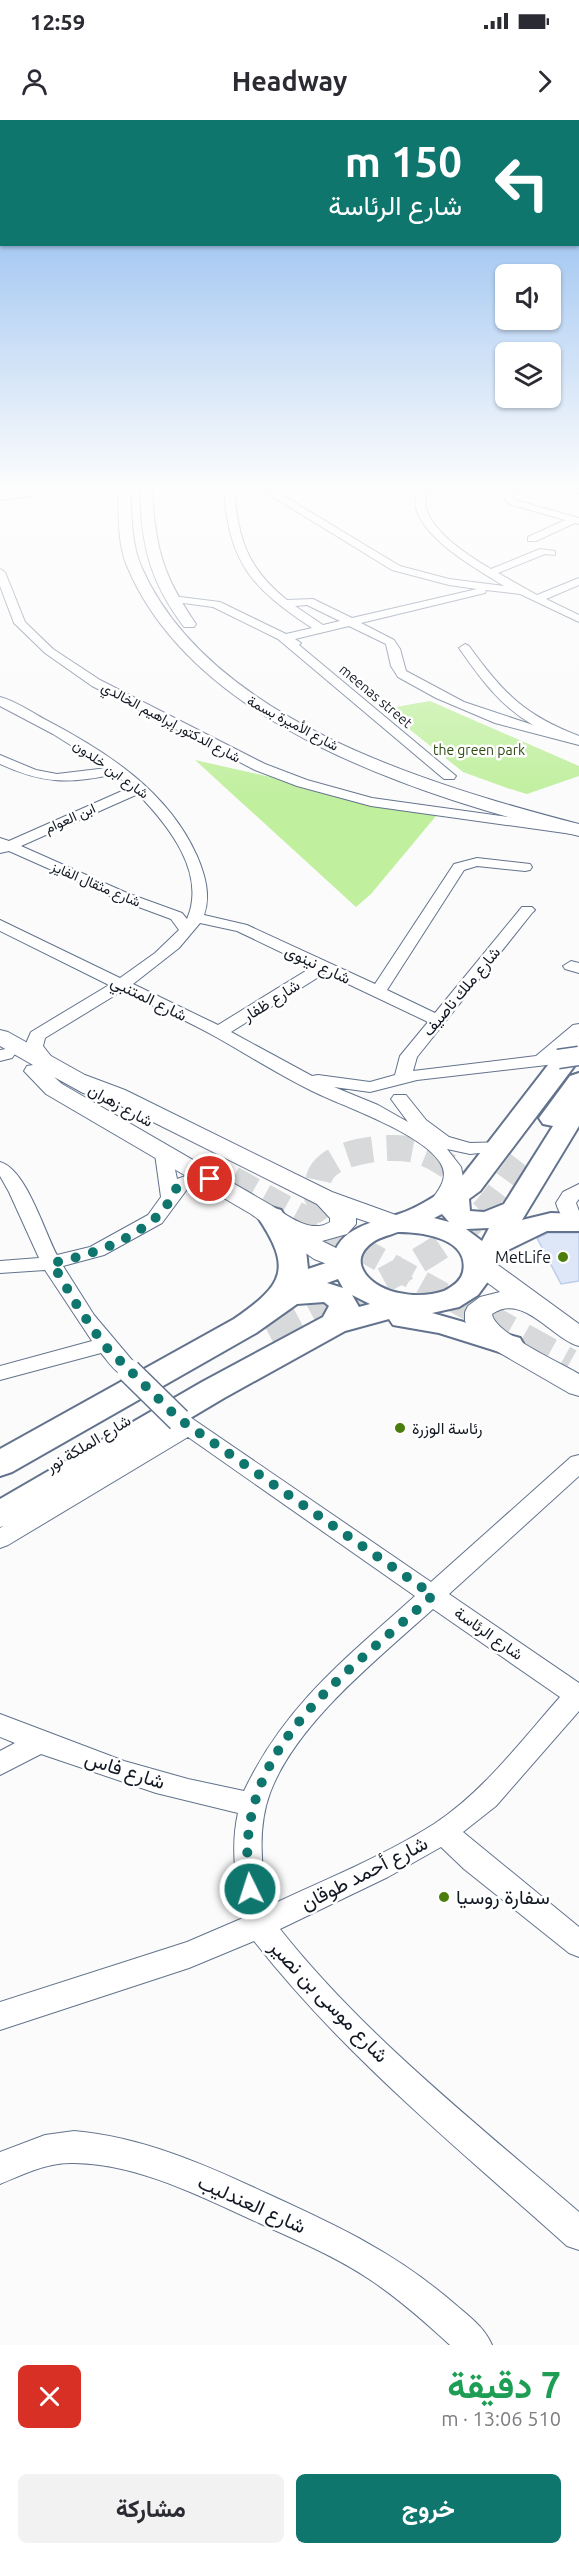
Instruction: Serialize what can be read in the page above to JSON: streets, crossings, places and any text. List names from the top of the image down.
{
  "streets": {
    "highway": ["شارع الملكة نور"],
    "main road": ["شارع الأميرة بسمة", "شارع زهران"],
    "street": [
      "meenas street",
      "شارع الدكتور إبراهيم الخالدي",
      "شارع ابن خلدون",
      "ابن العوام",
      "شارع مثقال الفايز",
      "شارع نينوى",
      "شارع ملك ناصيف",
      "شارع المتنبي",
      "شارع ظفار",
      "شارع الرئاسة",
      "شارع فاس",
      "شارع أحمد طوقان",
      "شارع موسى بن نصير",
      "شارع العندليب"
    ]
  },
  "crossings": [
    ["meenas street", "شارع الأميرة بسمة"],
    ["شارع الدكتور إبراهيم الخالدي", "شارع الأميرة بسمة"],
    ["شارع ابن خلدون", "ابن العوام"],
    ["شارع ابن خلدون", "شارع مثقال الفايز"],
    ["شارع ابن خلدون", "شارع نينوى"],
    ["ابن العوام", "شارع مثقال الفايز"],
    ["شارع مثقال الفايز", "شارع نينوى"],
    ["شارع نينوى", "شارع ملك ناصيف"],
    ["شارع نينوى", "شارع ظفار"],
    ["شارع المتنبي", "شارع ظفار"],
    ["شارع الرئاسة", "شارع أحمد طوقان"],
    ["شارع الرئاسة", "شارع موسى بن نصير"],
    ["شارع فاس", "شارع موسى بن نصير"],
    ["شارع أحمد طوقان", "شارع موسى بن نصير"]
  ],
  "parks": ["the green park"],
  "places": ["MetLife", "رئاسة الوزرة", "سفارة روسيا"],
  "page": {
    "status": "12:59",
    "header": "Headway",
    "turn": ["150 m", "شارع الرئاسة"],
    "heading": ["7 دقيقة", "510 m · 13:06"],
    "buttons": ["خروج", "مشاركة"]
  }
}
